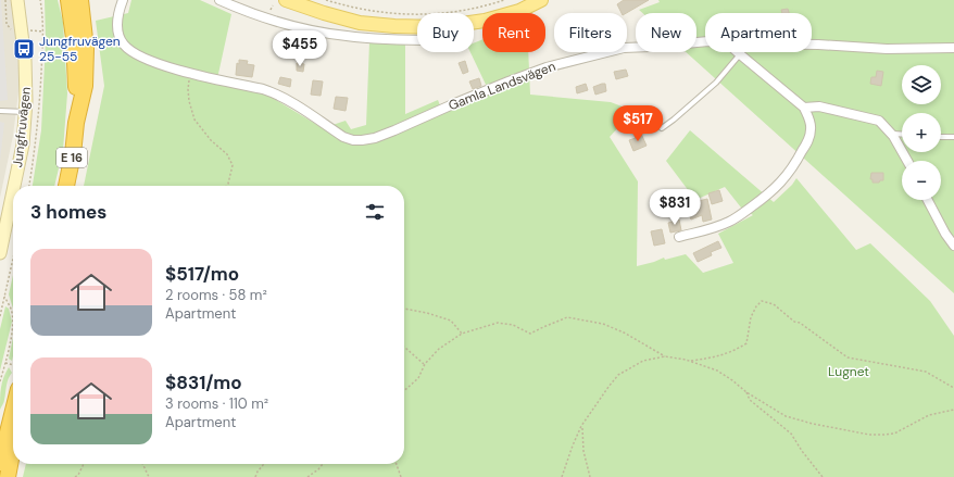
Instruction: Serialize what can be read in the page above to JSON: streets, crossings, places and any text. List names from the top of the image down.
{
  "streets": {
    "highway": ["E 16"],
    "street": ["Gamla Landsvägen", "Jungfruvägen"]
  },
  "parks": ["Lugnet"],
  "places": {
    "bus stop": ["Jungfruvägen 25-55"]
  },
  "page": {
    "chip": [
      "Buy",
      "Rent",
      "Filters",
      "New",
      "Apartment"
    ],
    "price": ["$455", "$517", "$831"],
    "map_buttons": ["+", "−"],
    "heading": "3 homes",
    "list": [
      {
        "name": "$517/mo",
        "note": "2 rooms · 58 m² · Apartment"
      },
      {
        "name": "$831/mo",
        "note": "3 rooms · 110 m² · Apartment"
      }
    ]
  }
}
